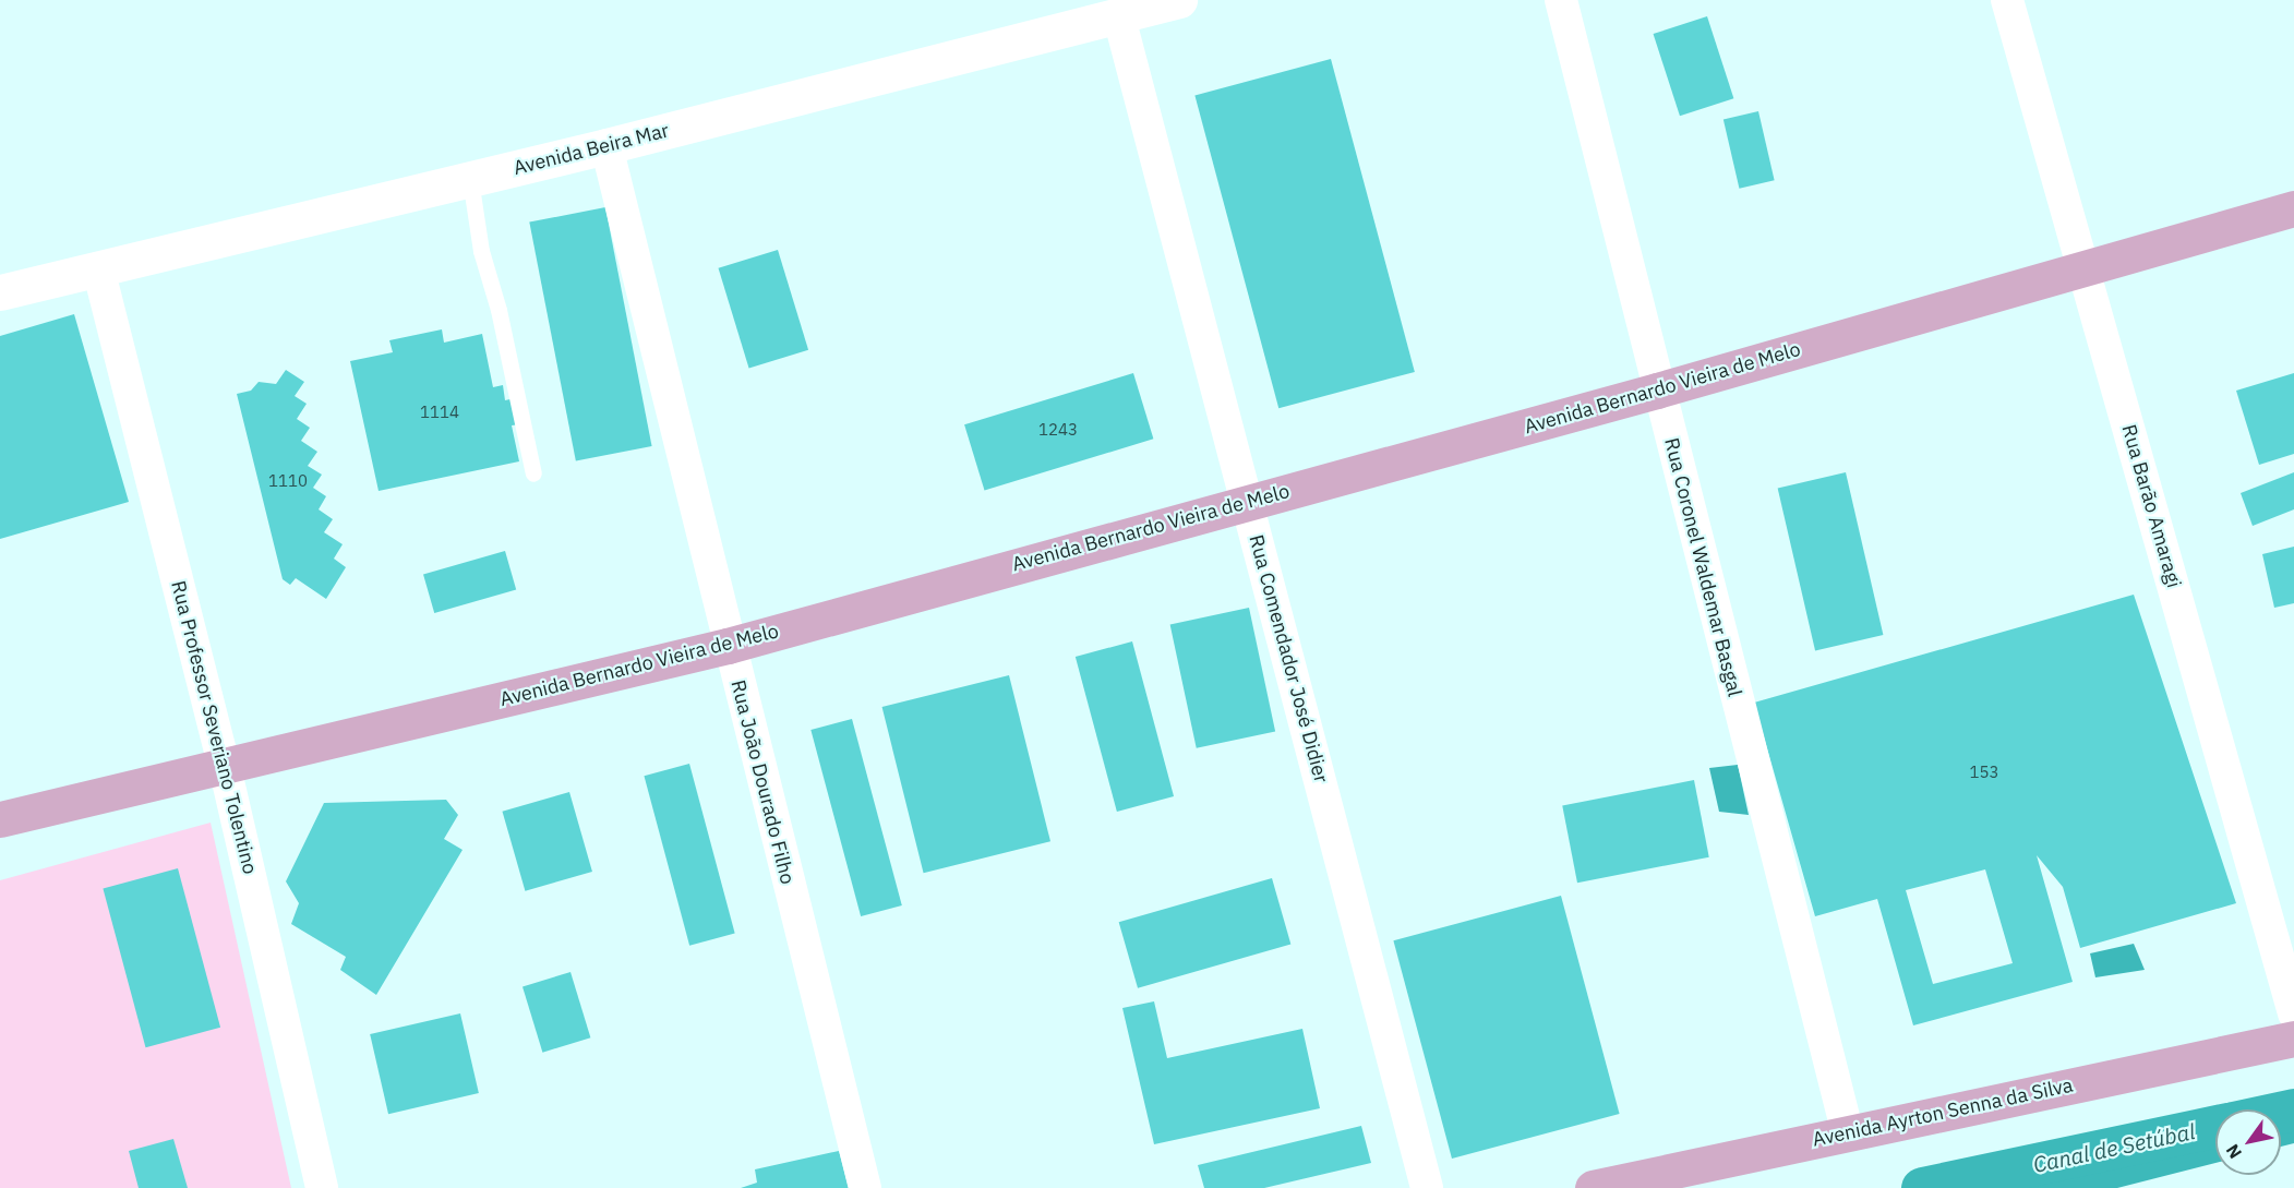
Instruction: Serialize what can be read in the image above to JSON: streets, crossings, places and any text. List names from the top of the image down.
{
  "streets": {
    "main road": ["Avenida Beira Mar", "Avenida Bernardo Vieira de Melo", "Avenida Ayrton Senna da Silva"],
    "street": [
      "Rua Barão Amaragi",
      "Rua Coronel Waldemar Basgal",
      "Rua Comendador José Didier",
      "Rua Professor Severiano Tolentino",
      "Rua João Dourado Filho"
    ]
  },
  "crossings": [
    ["Avenida Beira Mar", "Rua Comendador José Didier"],
    ["Avenida Beira Mar", "Rua Professor Severiano Tolentino"],
    ["Avenida Beira Mar", "Rua João Dourado Filho"],
    ["Avenida Bernardo Vieira de Melo", "Rua Barão Amaragi"],
    ["Avenida Bernardo Vieira de Melo", "Rua Coronel Waldemar Basgal"],
    ["Avenida Bernardo Vieira de Melo", "Rua Comendador José Didier"],
    ["Avenida Bernardo Vieira de Melo", "Rua Professor Severiano Tolentino"],
    ["Avenida Bernardo Vieira de Melo", "Rua João Dourado Filho"],
    ["Rua Coronel Waldemar Basgal", "Avenida Ayrton Senna da Silva"]
  ],
  "water": ["Canal de Setúbal"],
  "house_numbers": [
    "1114",
    "1243",
    "1110",
    "153"
  ],
  "north": "bottom left"
}
